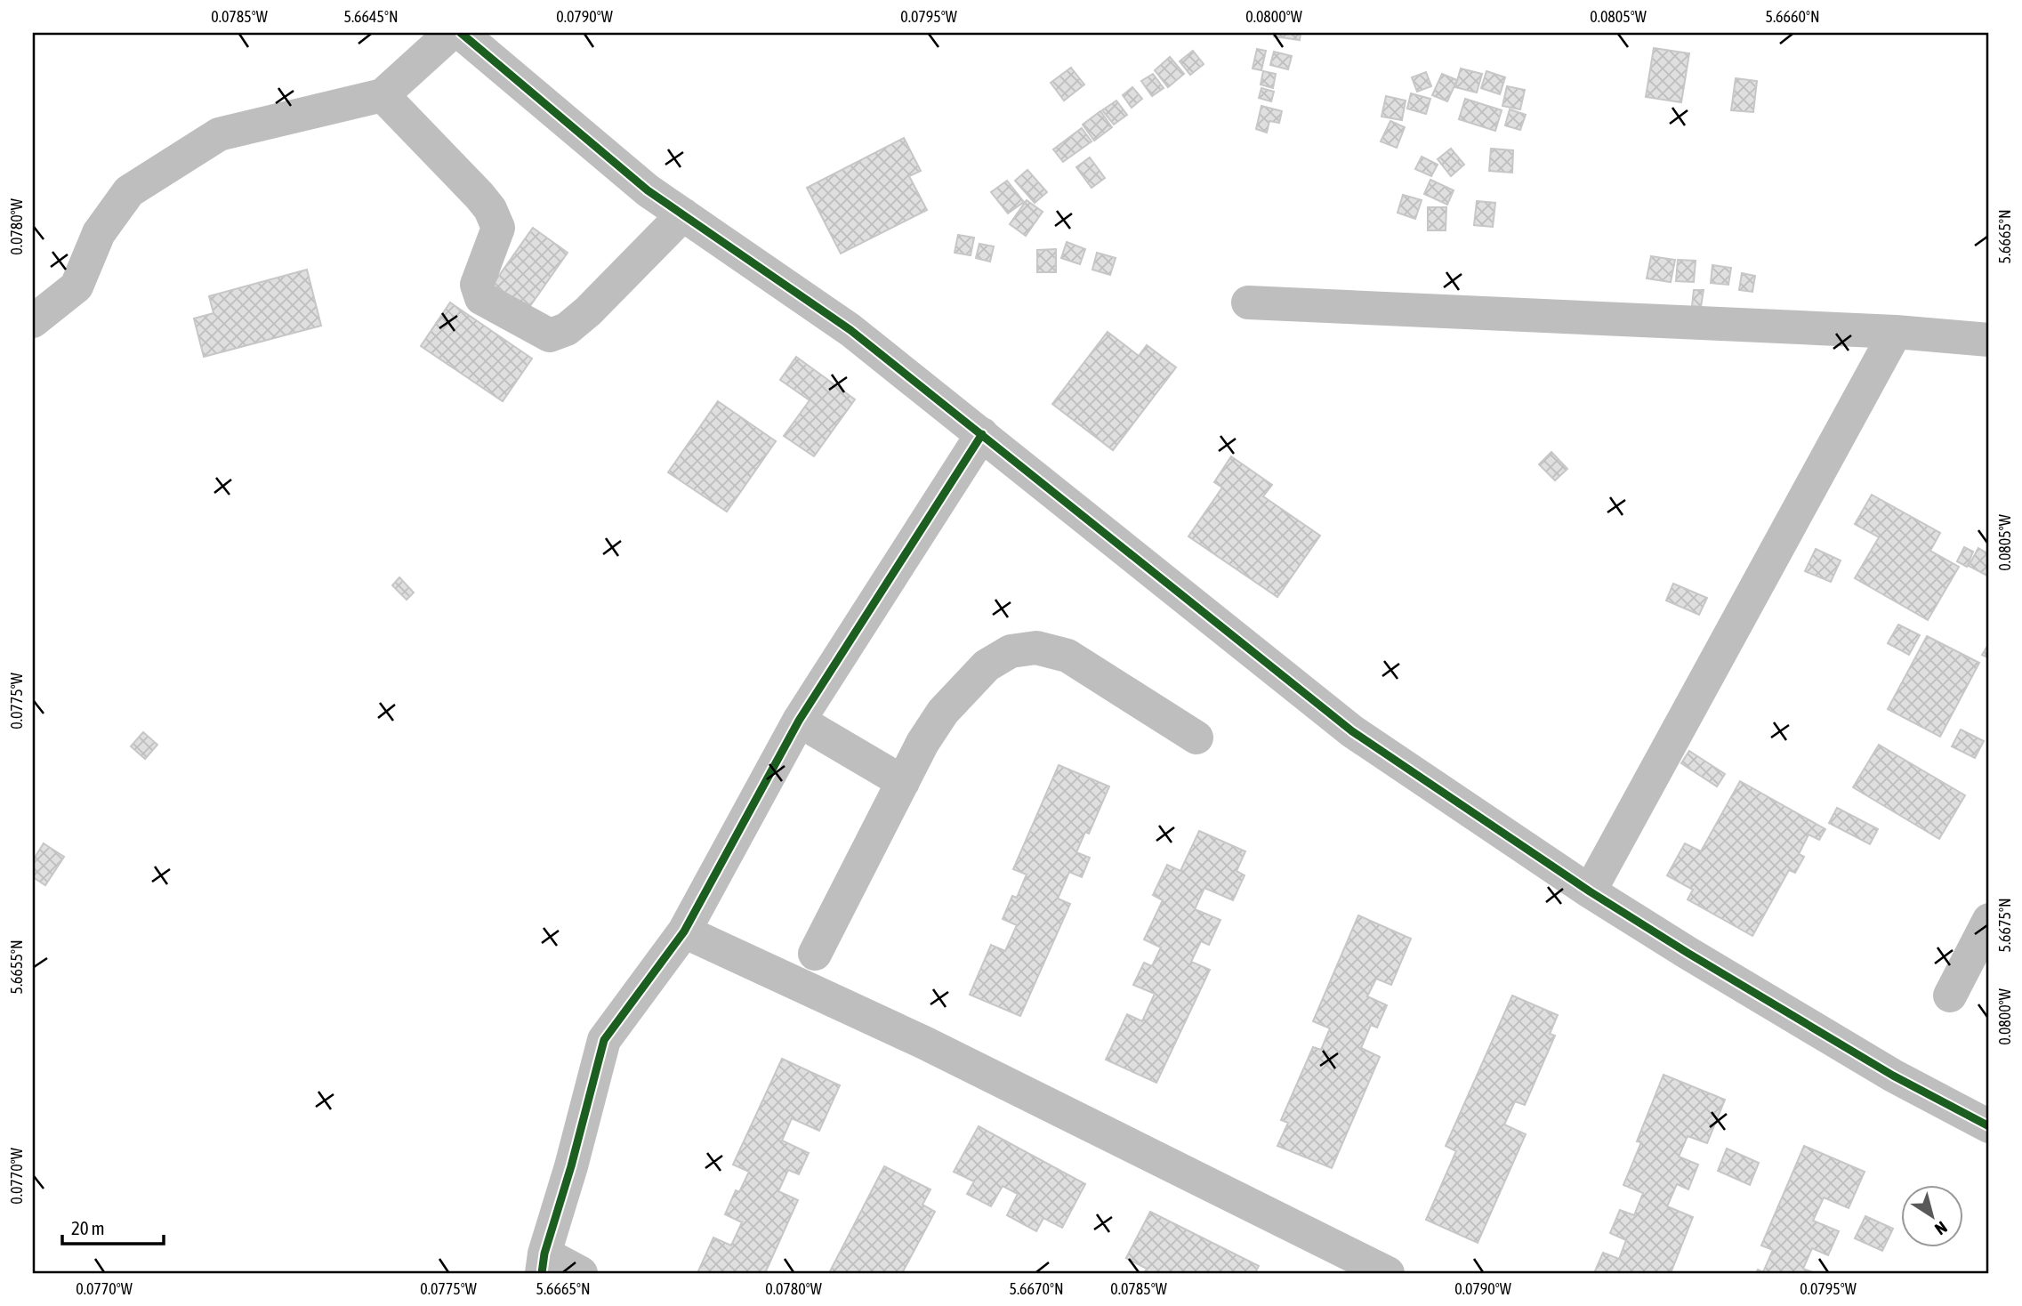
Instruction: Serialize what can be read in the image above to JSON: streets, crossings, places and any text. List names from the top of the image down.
{
  "scale_bar": "20 m",
  "north": "bottom right",
  "coordinates": [
    "0.0785°W",
    "5.6645°N",
    "0.0790°W",
    "0.0795°W",
    "0.0800°W",
    "0.0805°W",
    "5.6660°N",
    "0.0780°W",
    "5.6665°N",
    "0.0775°W",
    "5.6675°N",
    "5.6655°N",
    "0.0770°W",
    "5.6670°N"
  ]
}
